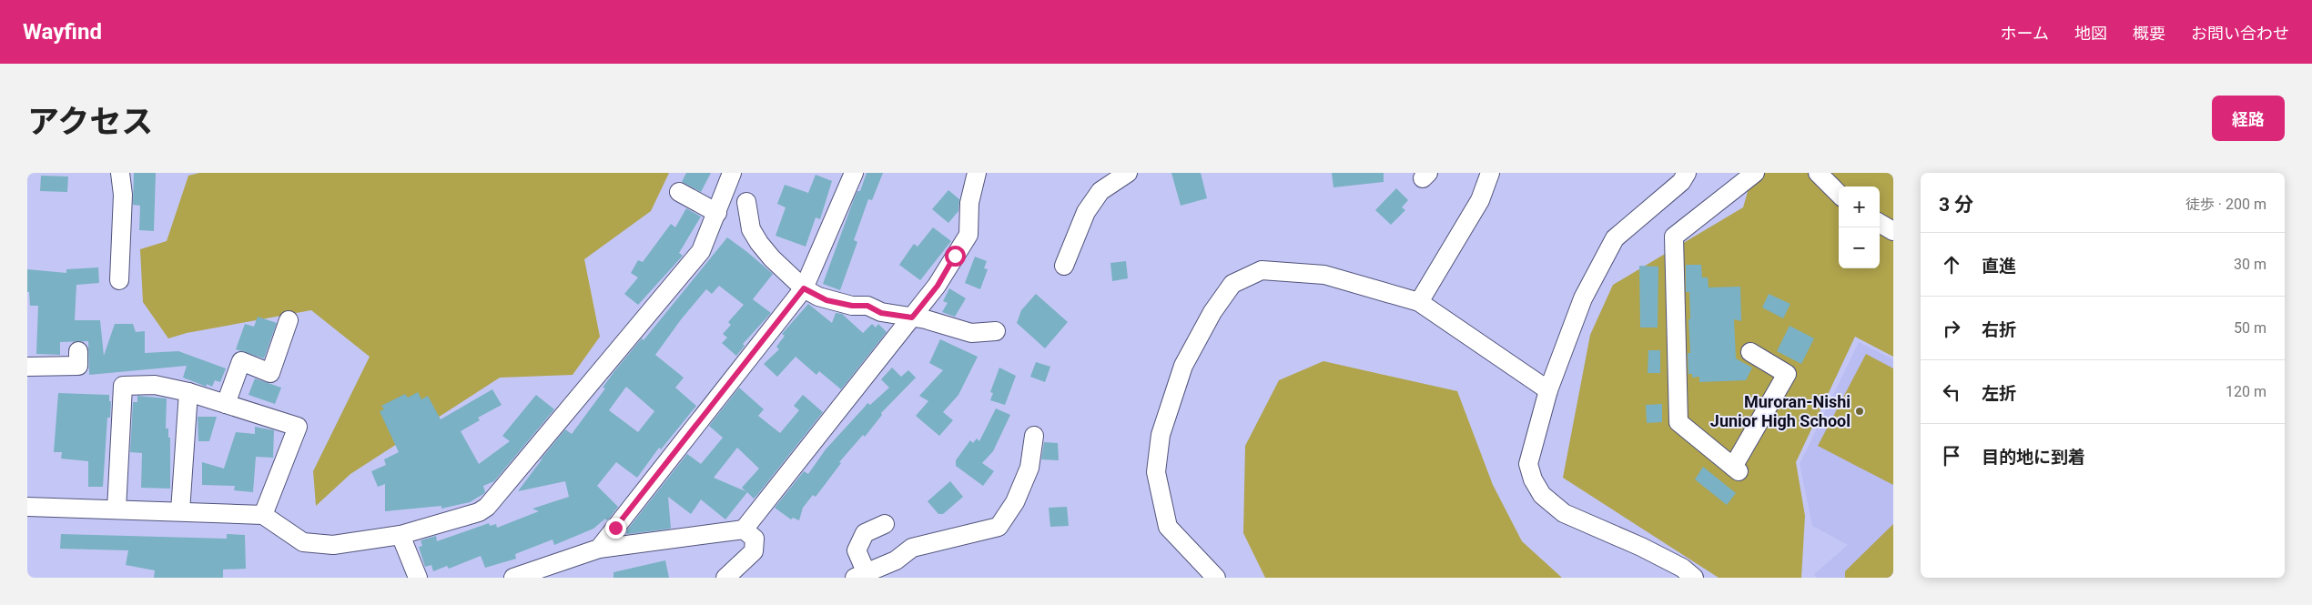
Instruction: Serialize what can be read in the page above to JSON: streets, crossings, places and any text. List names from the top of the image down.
{
  "places": ["Muroran-Nishi Junior High School"],
  "page": {
    "header": "Wayfind",
    "nav": [
      "ホーム",
      "地図",
      "概要",
      "お問い合わせ"
    ],
    "title": "アクセス",
    "buttons": "経路",
    "heading": ["3 分", "徒歩 · 200 m"],
    "map_buttons": ["+", "−"],
    "list": [
      ["直進", "30 m"],
      ["右折", "50 m"],
      ["左折", "120 m"],
      "目的地に到着"
    ]
  }
}
